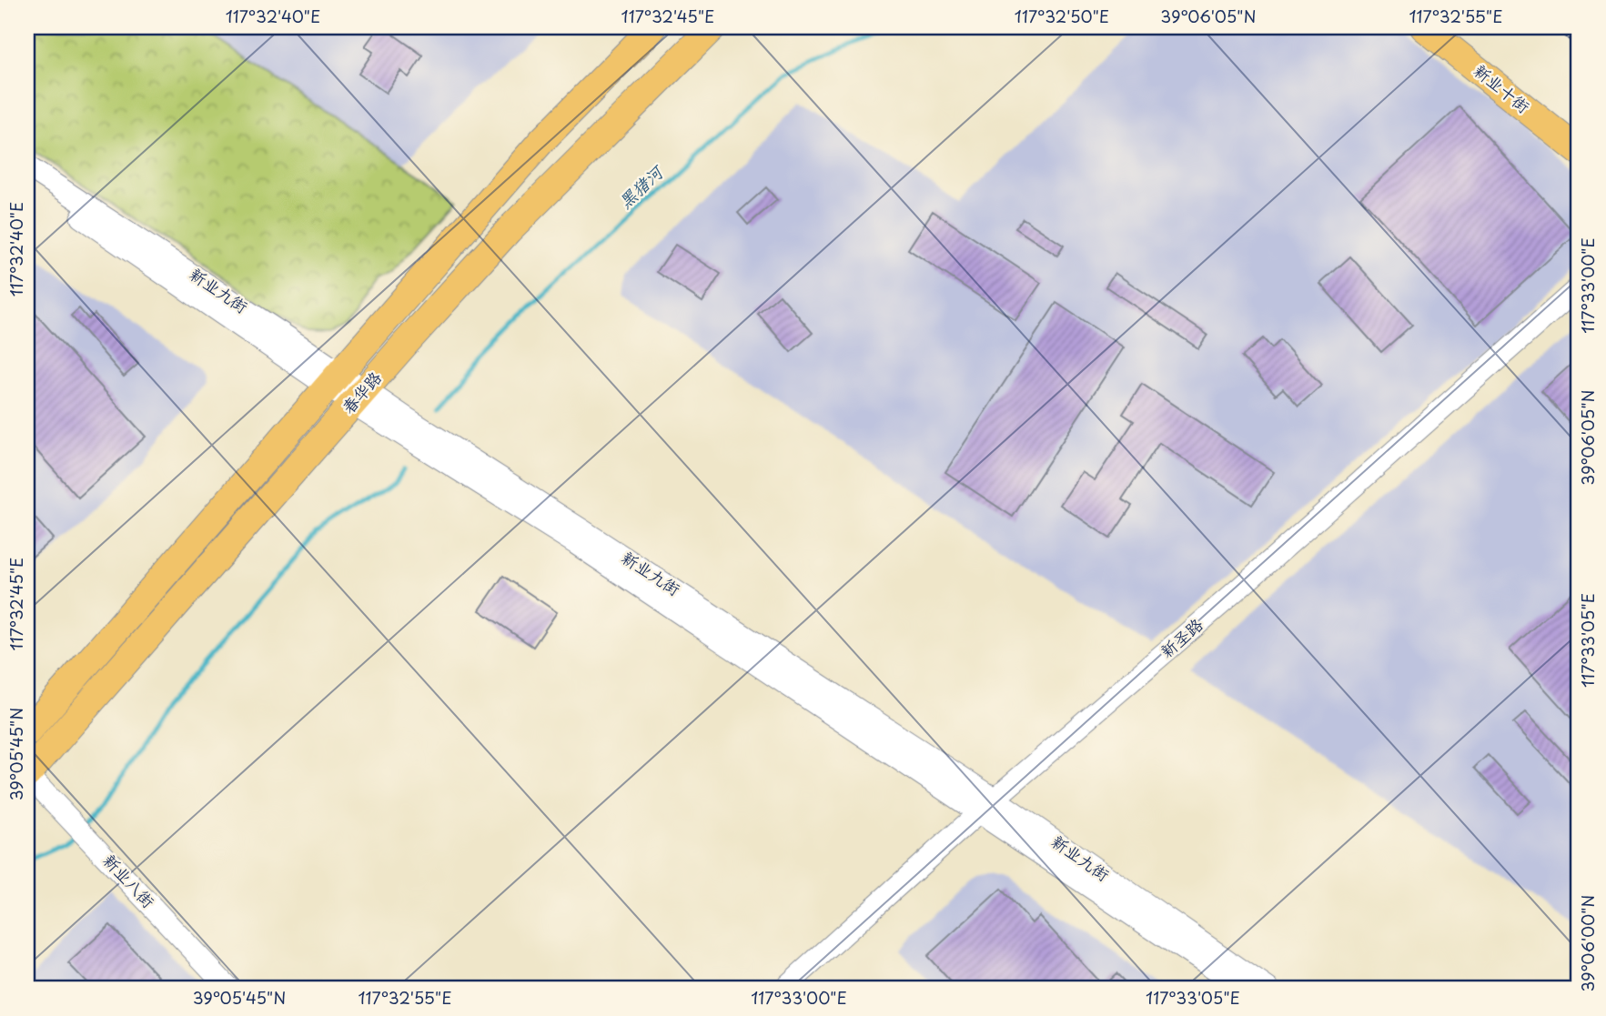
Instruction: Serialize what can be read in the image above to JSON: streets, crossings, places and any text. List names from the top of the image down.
{
  "streets": {
    "main road": ["新业十街", "春华路"],
    "street": ["新业九街", "新圣路", "新业八街"]
  },
  "crossings": [
    ["新业九街", "春华路"],
    ["新业九街", "新圣路"],
    ["春华路", "新业八街"]
  ],
  "water": ["黑猪河"],
  "coordinates": [
    "117°32'40\"E",
    "117°32'45\"E",
    "117°32'50\"E",
    "39°06'05\"N",
    "117°32'55\"E",
    "117°33'00\"E",
    "117°33'05\"E",
    "39°05'45\"N",
    "39°06'00\"N"
  ]
}
